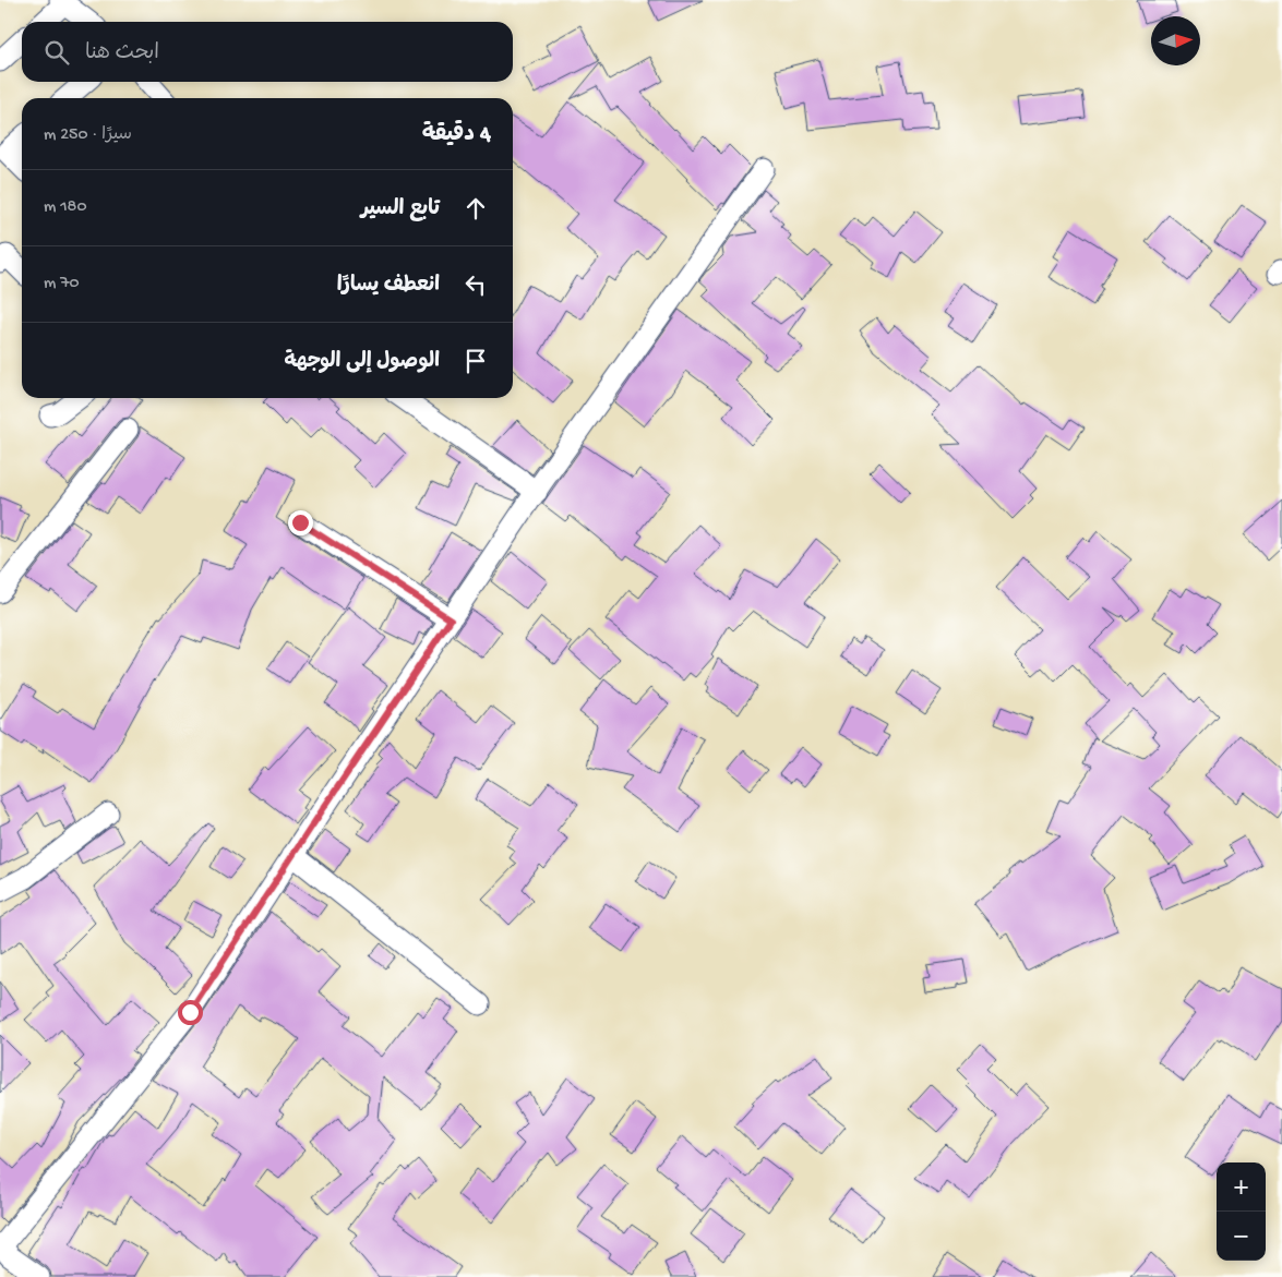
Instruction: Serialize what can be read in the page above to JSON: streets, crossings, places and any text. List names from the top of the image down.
{
  "north": "right",
  "page": {
    "search": "ابحث هنا",
    "heading": ["4 دقيقة", "سيرًا · 250 m"],
    "list": [
      ["تابع السير", "180 m"],
      ["انعطف يسارًا", "70 m"],
      "الوصول إلى الوجهة"
    ],
    "map_buttons": ["+", "−"]
  }
}
